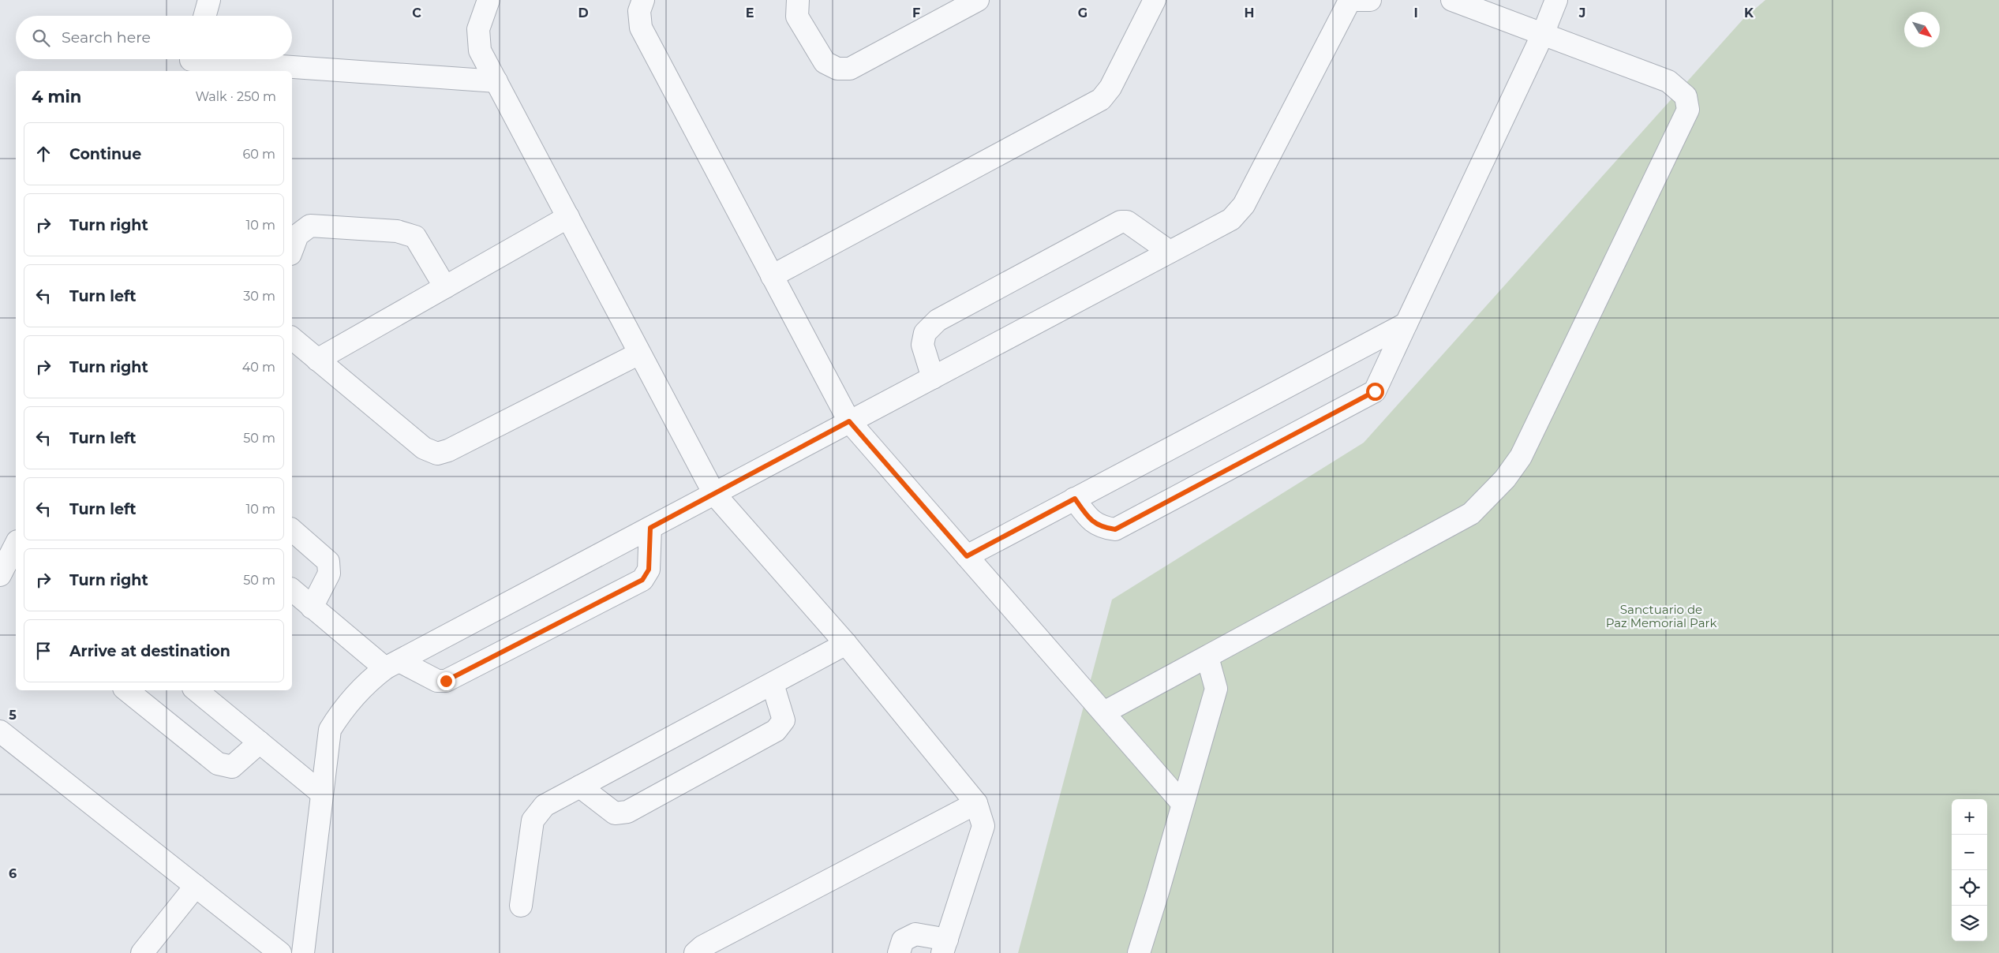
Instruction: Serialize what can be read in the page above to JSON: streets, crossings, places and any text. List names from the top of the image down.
{
  "parks": ["Sanctuario de Paz Memorial Park"],
  "north": "bottom right",
  "page": {
    "search": "Search here",
    "heading": ["4 min", "Walk · 250 m"],
    "list": [
      ["Continue", "60 m"],
      ["Turn right", "10 m"],
      ["Turn left", "30 m"],
      ["Turn right", "40 m"],
      ["Turn left", "50 m"],
      ["Turn left", "10 m"],
      ["Turn right", "50 m"],
      "Arrive at destination"
    ],
    "map_buttons": ["+", "−"]
  },
  "grid": {
    "columns": [
      "C",
      "D",
      "E",
      "F",
      "G",
      "H",
      "I",
      "J",
      "K"
    ],
    "rows": ["5", "6"]
  }
}
